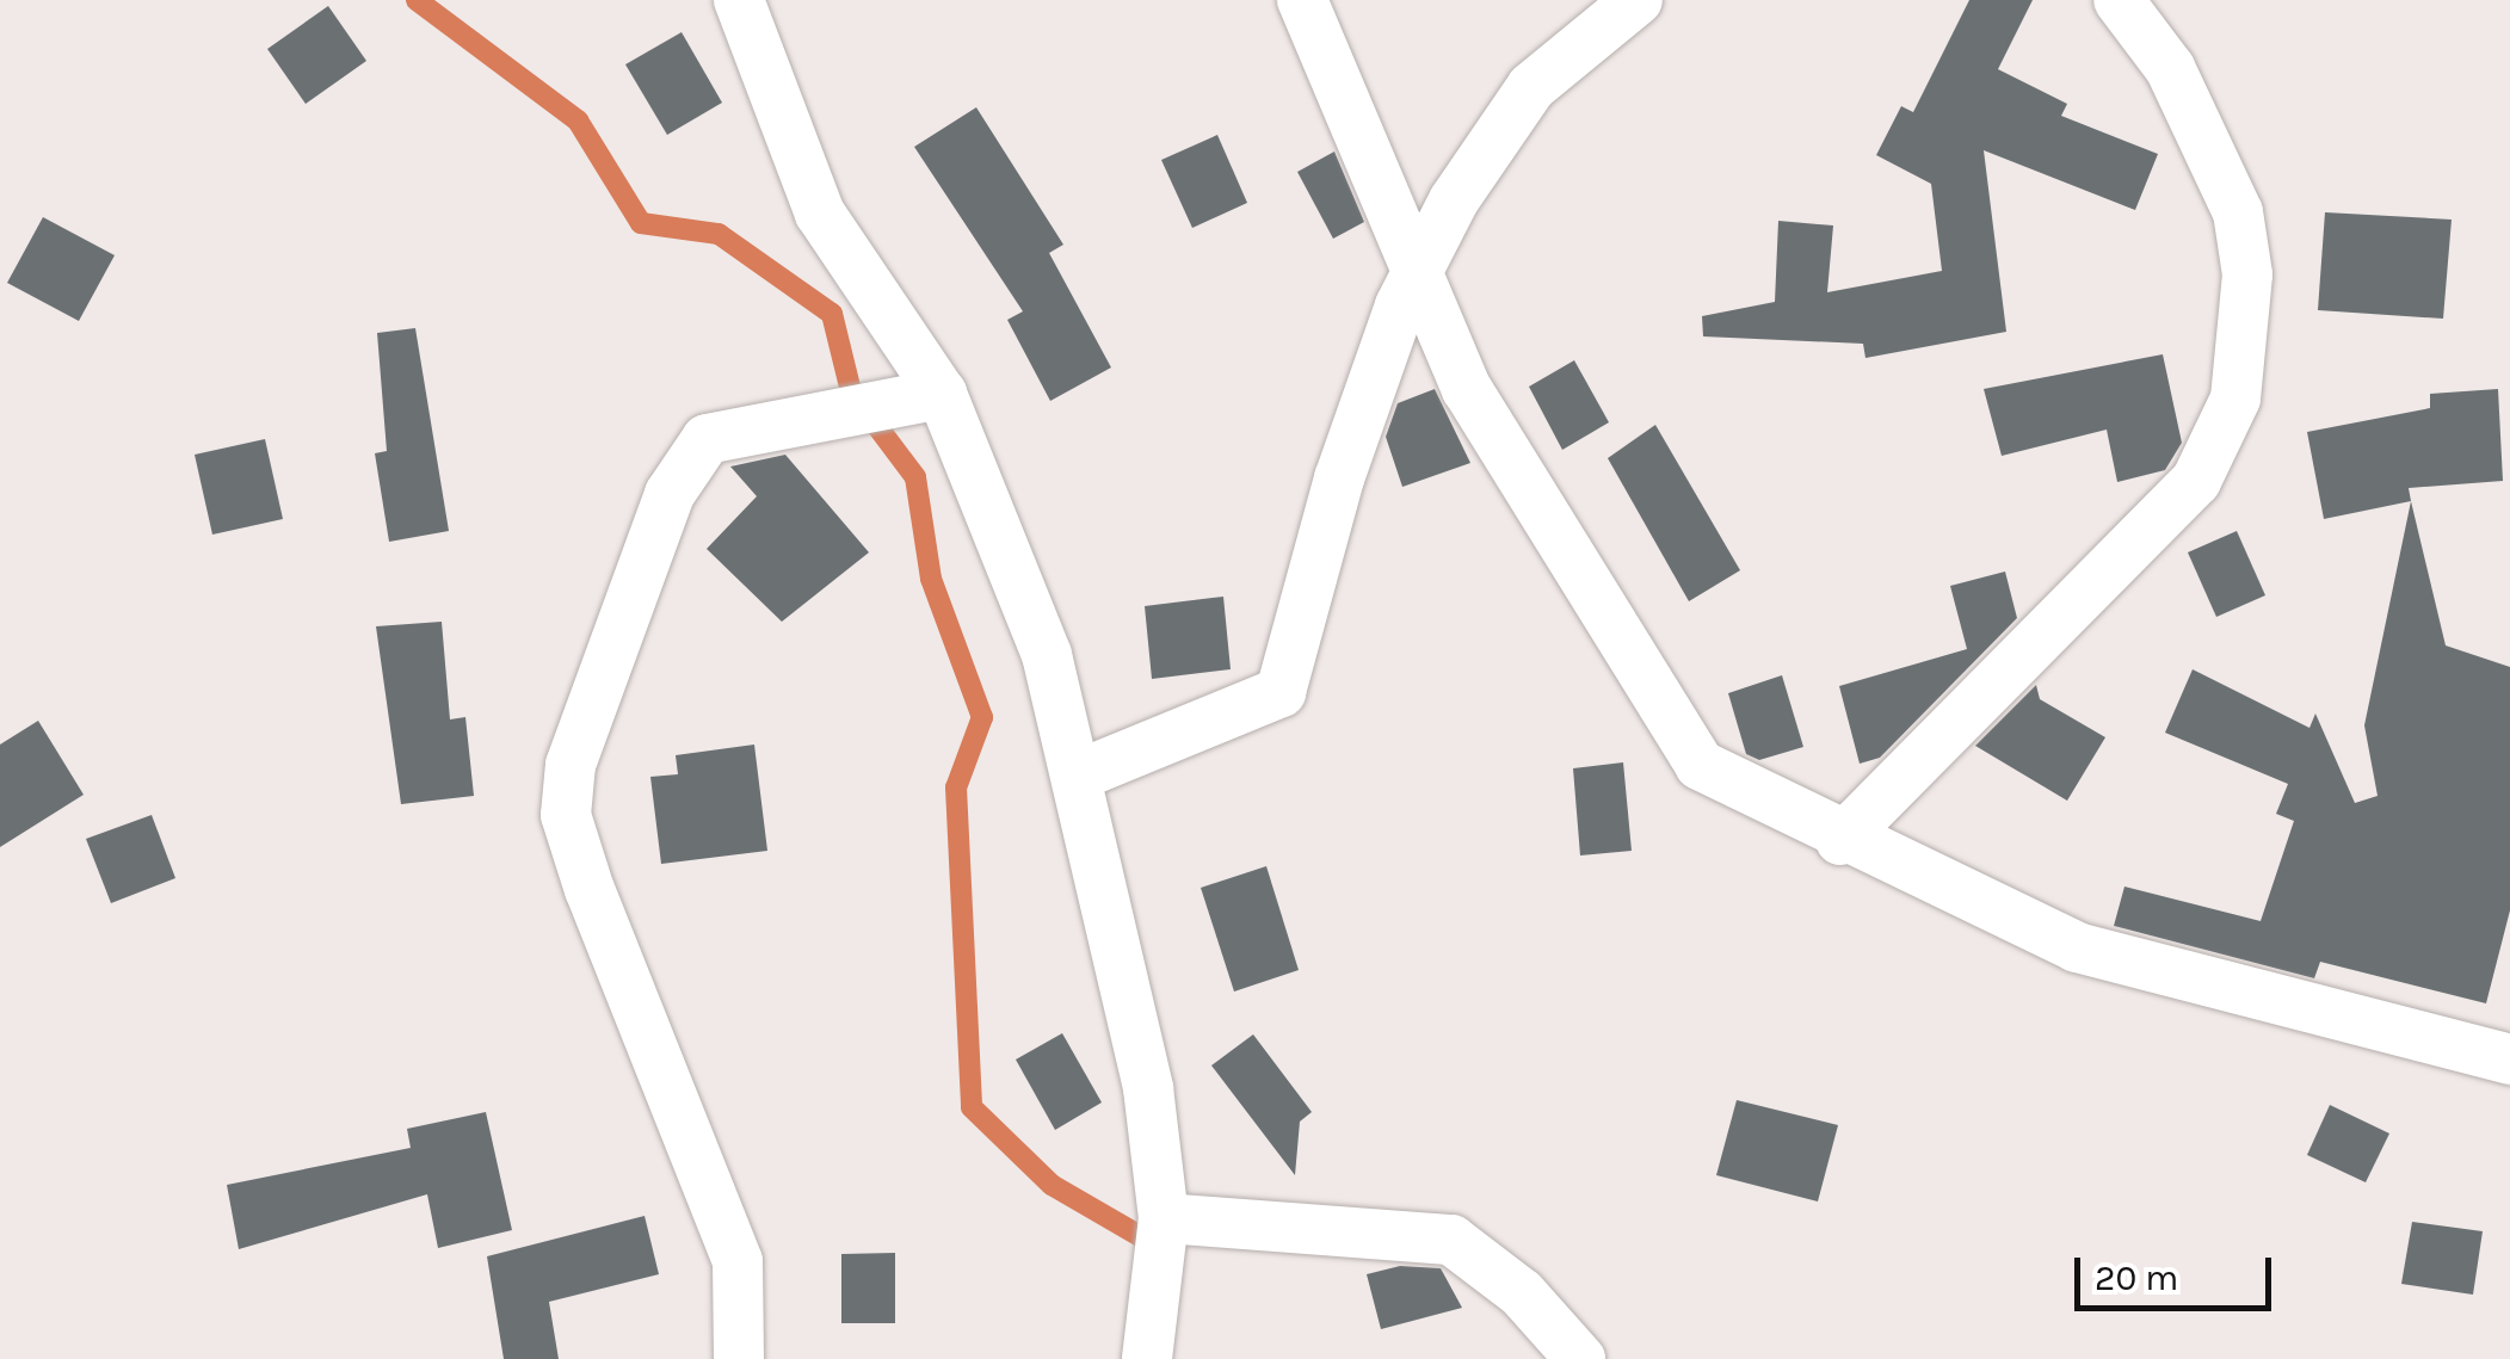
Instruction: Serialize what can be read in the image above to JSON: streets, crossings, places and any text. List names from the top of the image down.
{
  "scale_bar": "20 m"
}
